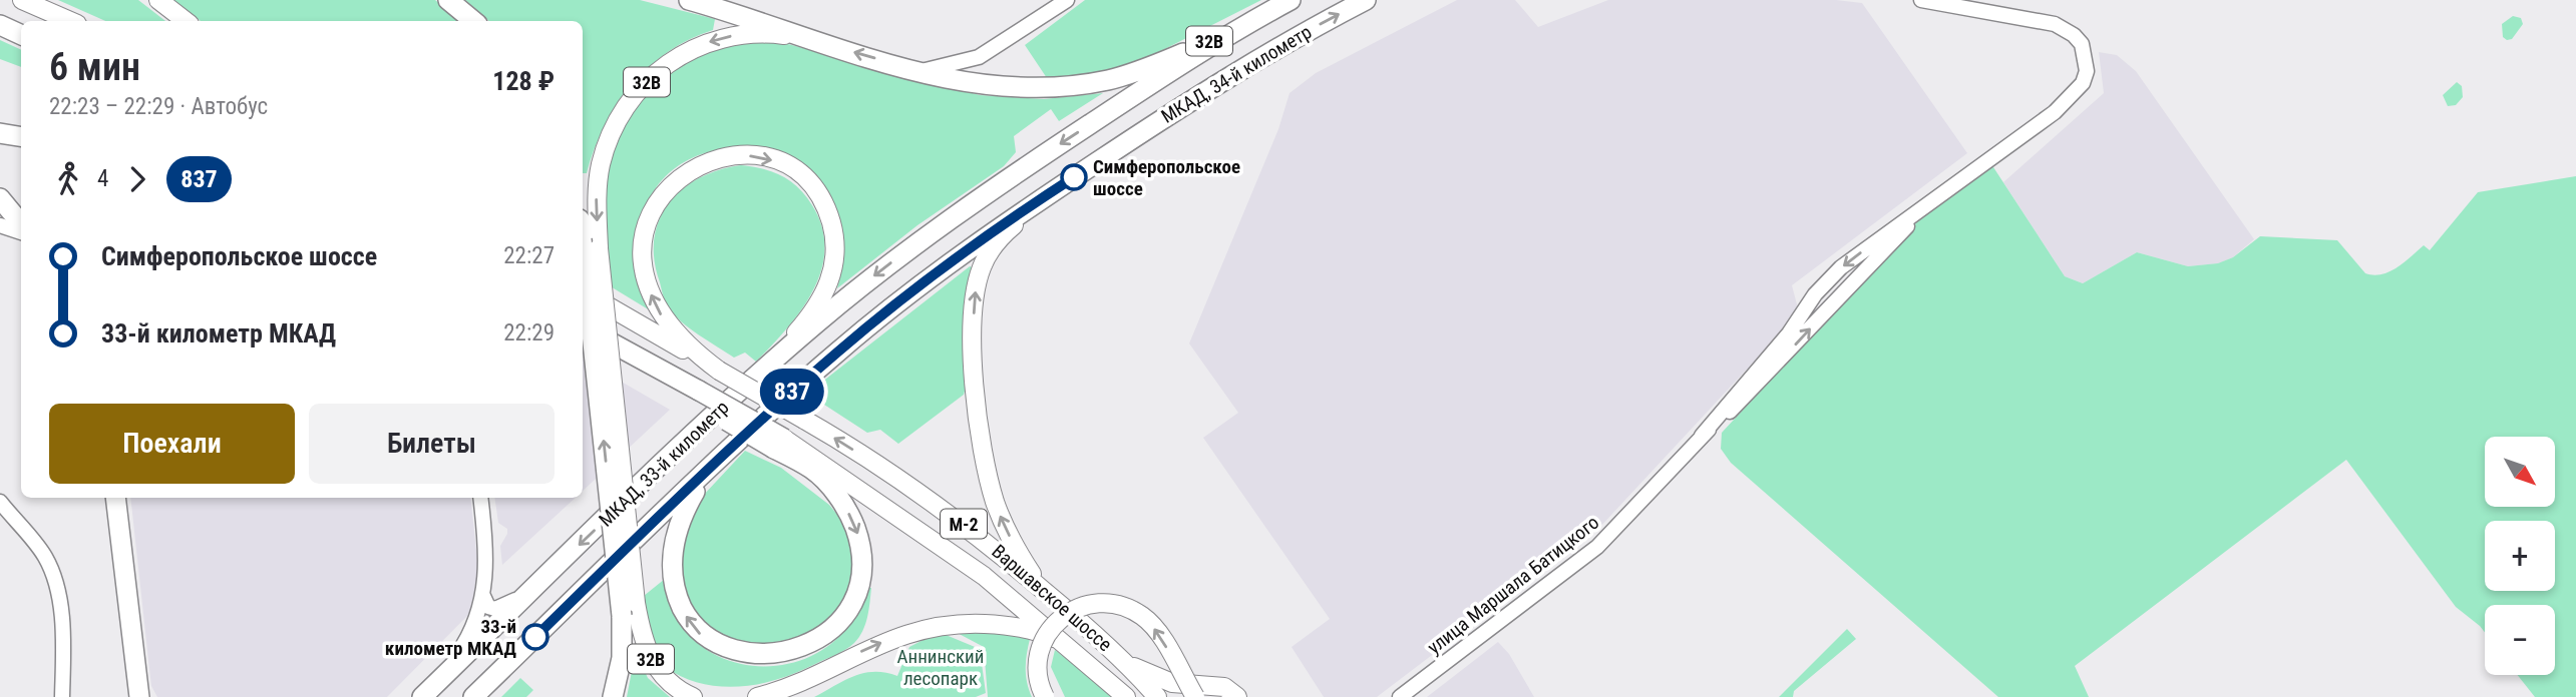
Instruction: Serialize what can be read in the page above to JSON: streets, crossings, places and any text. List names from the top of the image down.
{
  "streets": {
    "highway": [
      "32B",
      "МКАД, 34-й километр",
      "МКАД, 33-й километр",
      "М-2",
      "Варшавское шоссе"
    ],
    "street": ["улица Маршала Батицкого"]
  },
  "crossings": [
    ["32B", "МКАД, 34-й километр"],
    ["МКАД, 34-й километр", "МКАД, 33-й километр"]
  ],
  "parks": ["Аннинский лесопарк"],
  "places": ["Симферопольское шоссе", "33-й километр МКАД"],
  "lines": ["bus line 837"],
  "north": "bottom right",
  "page": {
    "on_map": "837",
    "heading": ["6 мин", "22:23 – 22:29 · Автобус", "128 ₽"],
    "legs": ["4", "837"],
    "list": [
      {
        "name": "Симферопольское шоссе",
        "value": "22:27"
      },
      {
        "name": "33-й километр МКАД",
        "value": "22:29"
      }
    ],
    "buttons": ["Поехали", "Билеты"],
    "map_buttons": ["+", "−"]
  }
}
